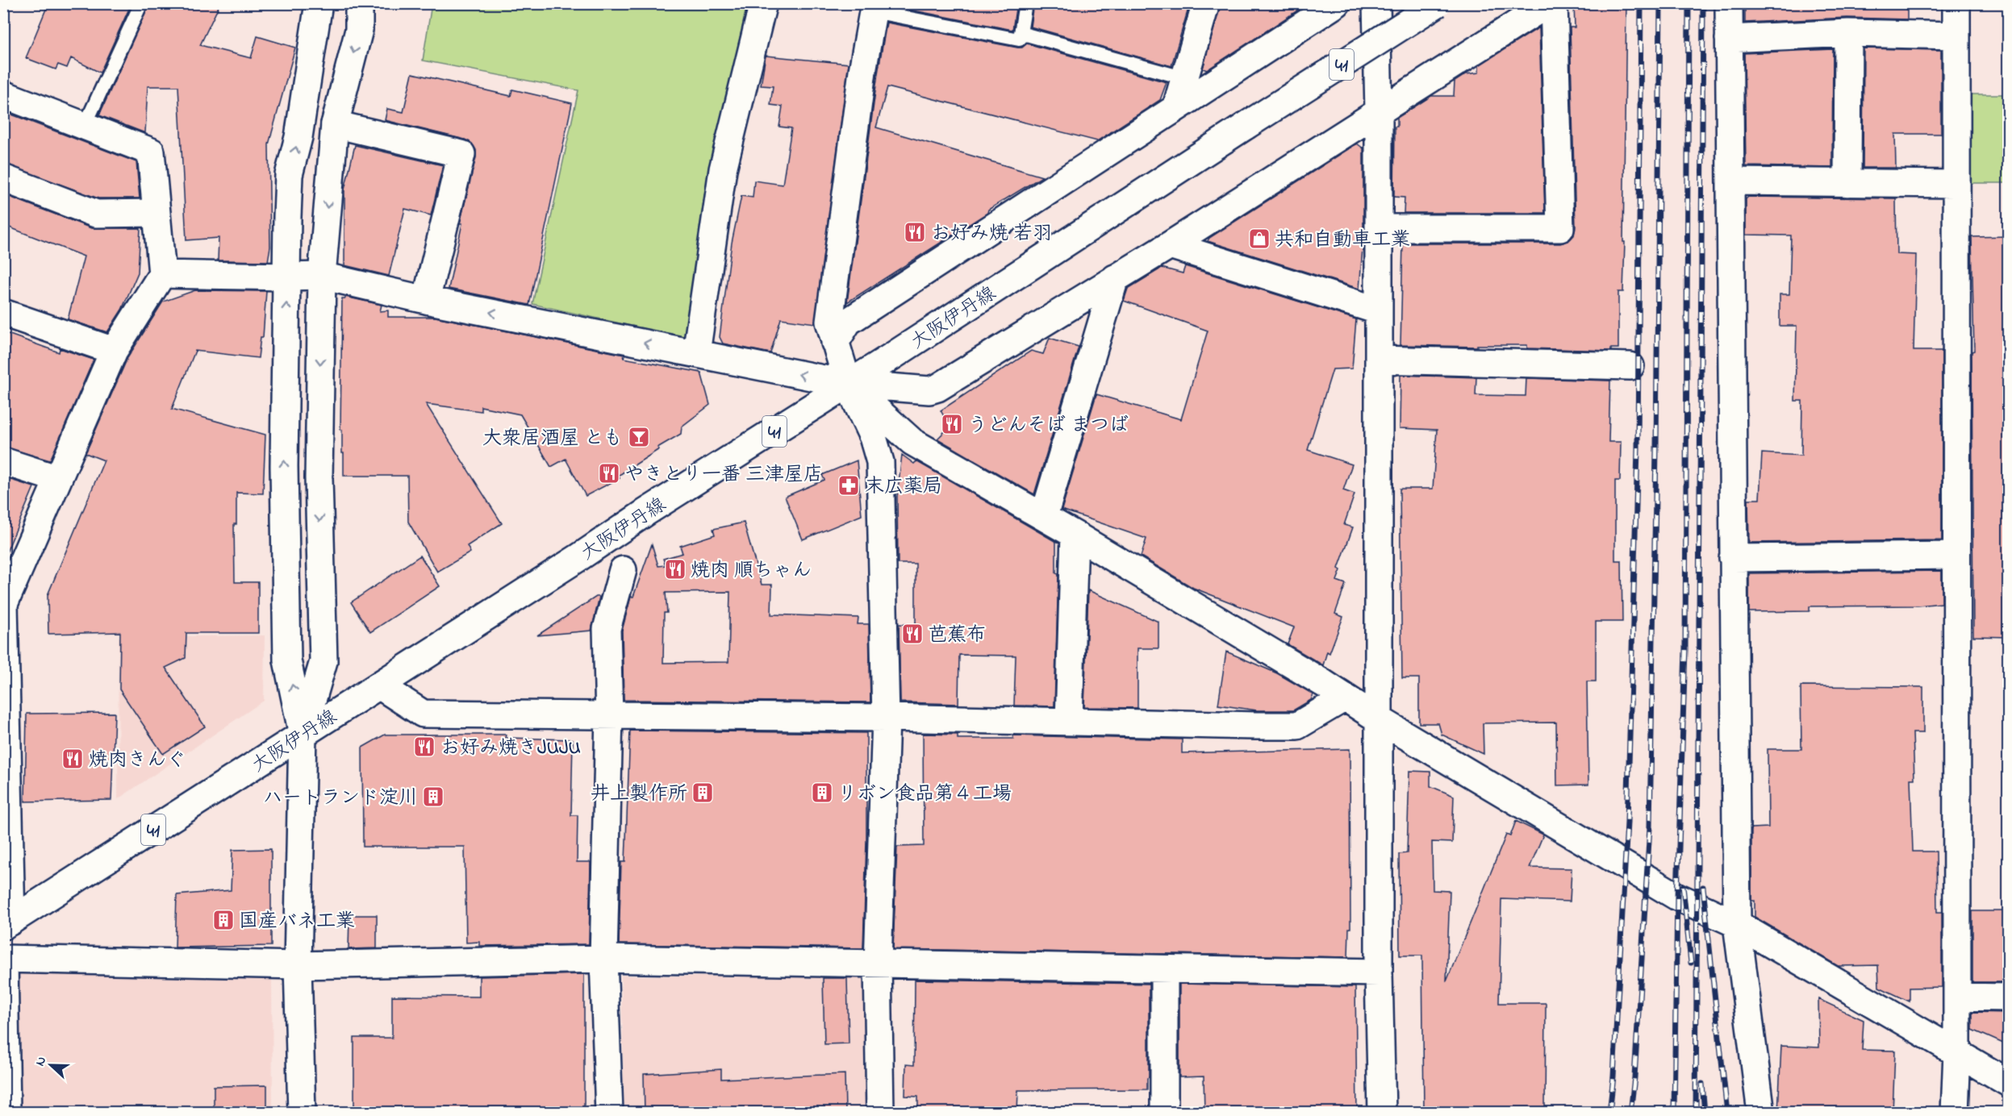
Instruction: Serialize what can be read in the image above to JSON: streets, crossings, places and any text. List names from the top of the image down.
{
  "streets": {
    "street": ["41", "大阪伊丹線"]
  },
  "places": {
    "restaurant": [
      "お好み焼 若羽",
      "うどんそば まつば",
      "やきとり一番 三津屋店",
      "焼肉 順ちゃん",
      "芭蕉布",
      "お好み焼きJUJU",
      "焼肉きんぐ"
    ],
    "shop": ["共和自動車工業"],
    "bar": ["大衆居酒屋 とも"],
    "pharmacy": ["末広薬局"],
    "building": [
      "井上製作所",
      "リボン食品第４工場",
      "ハートランド淀川",
      "国産バネ工業"
    ]
  },
  "north": "left"
}
